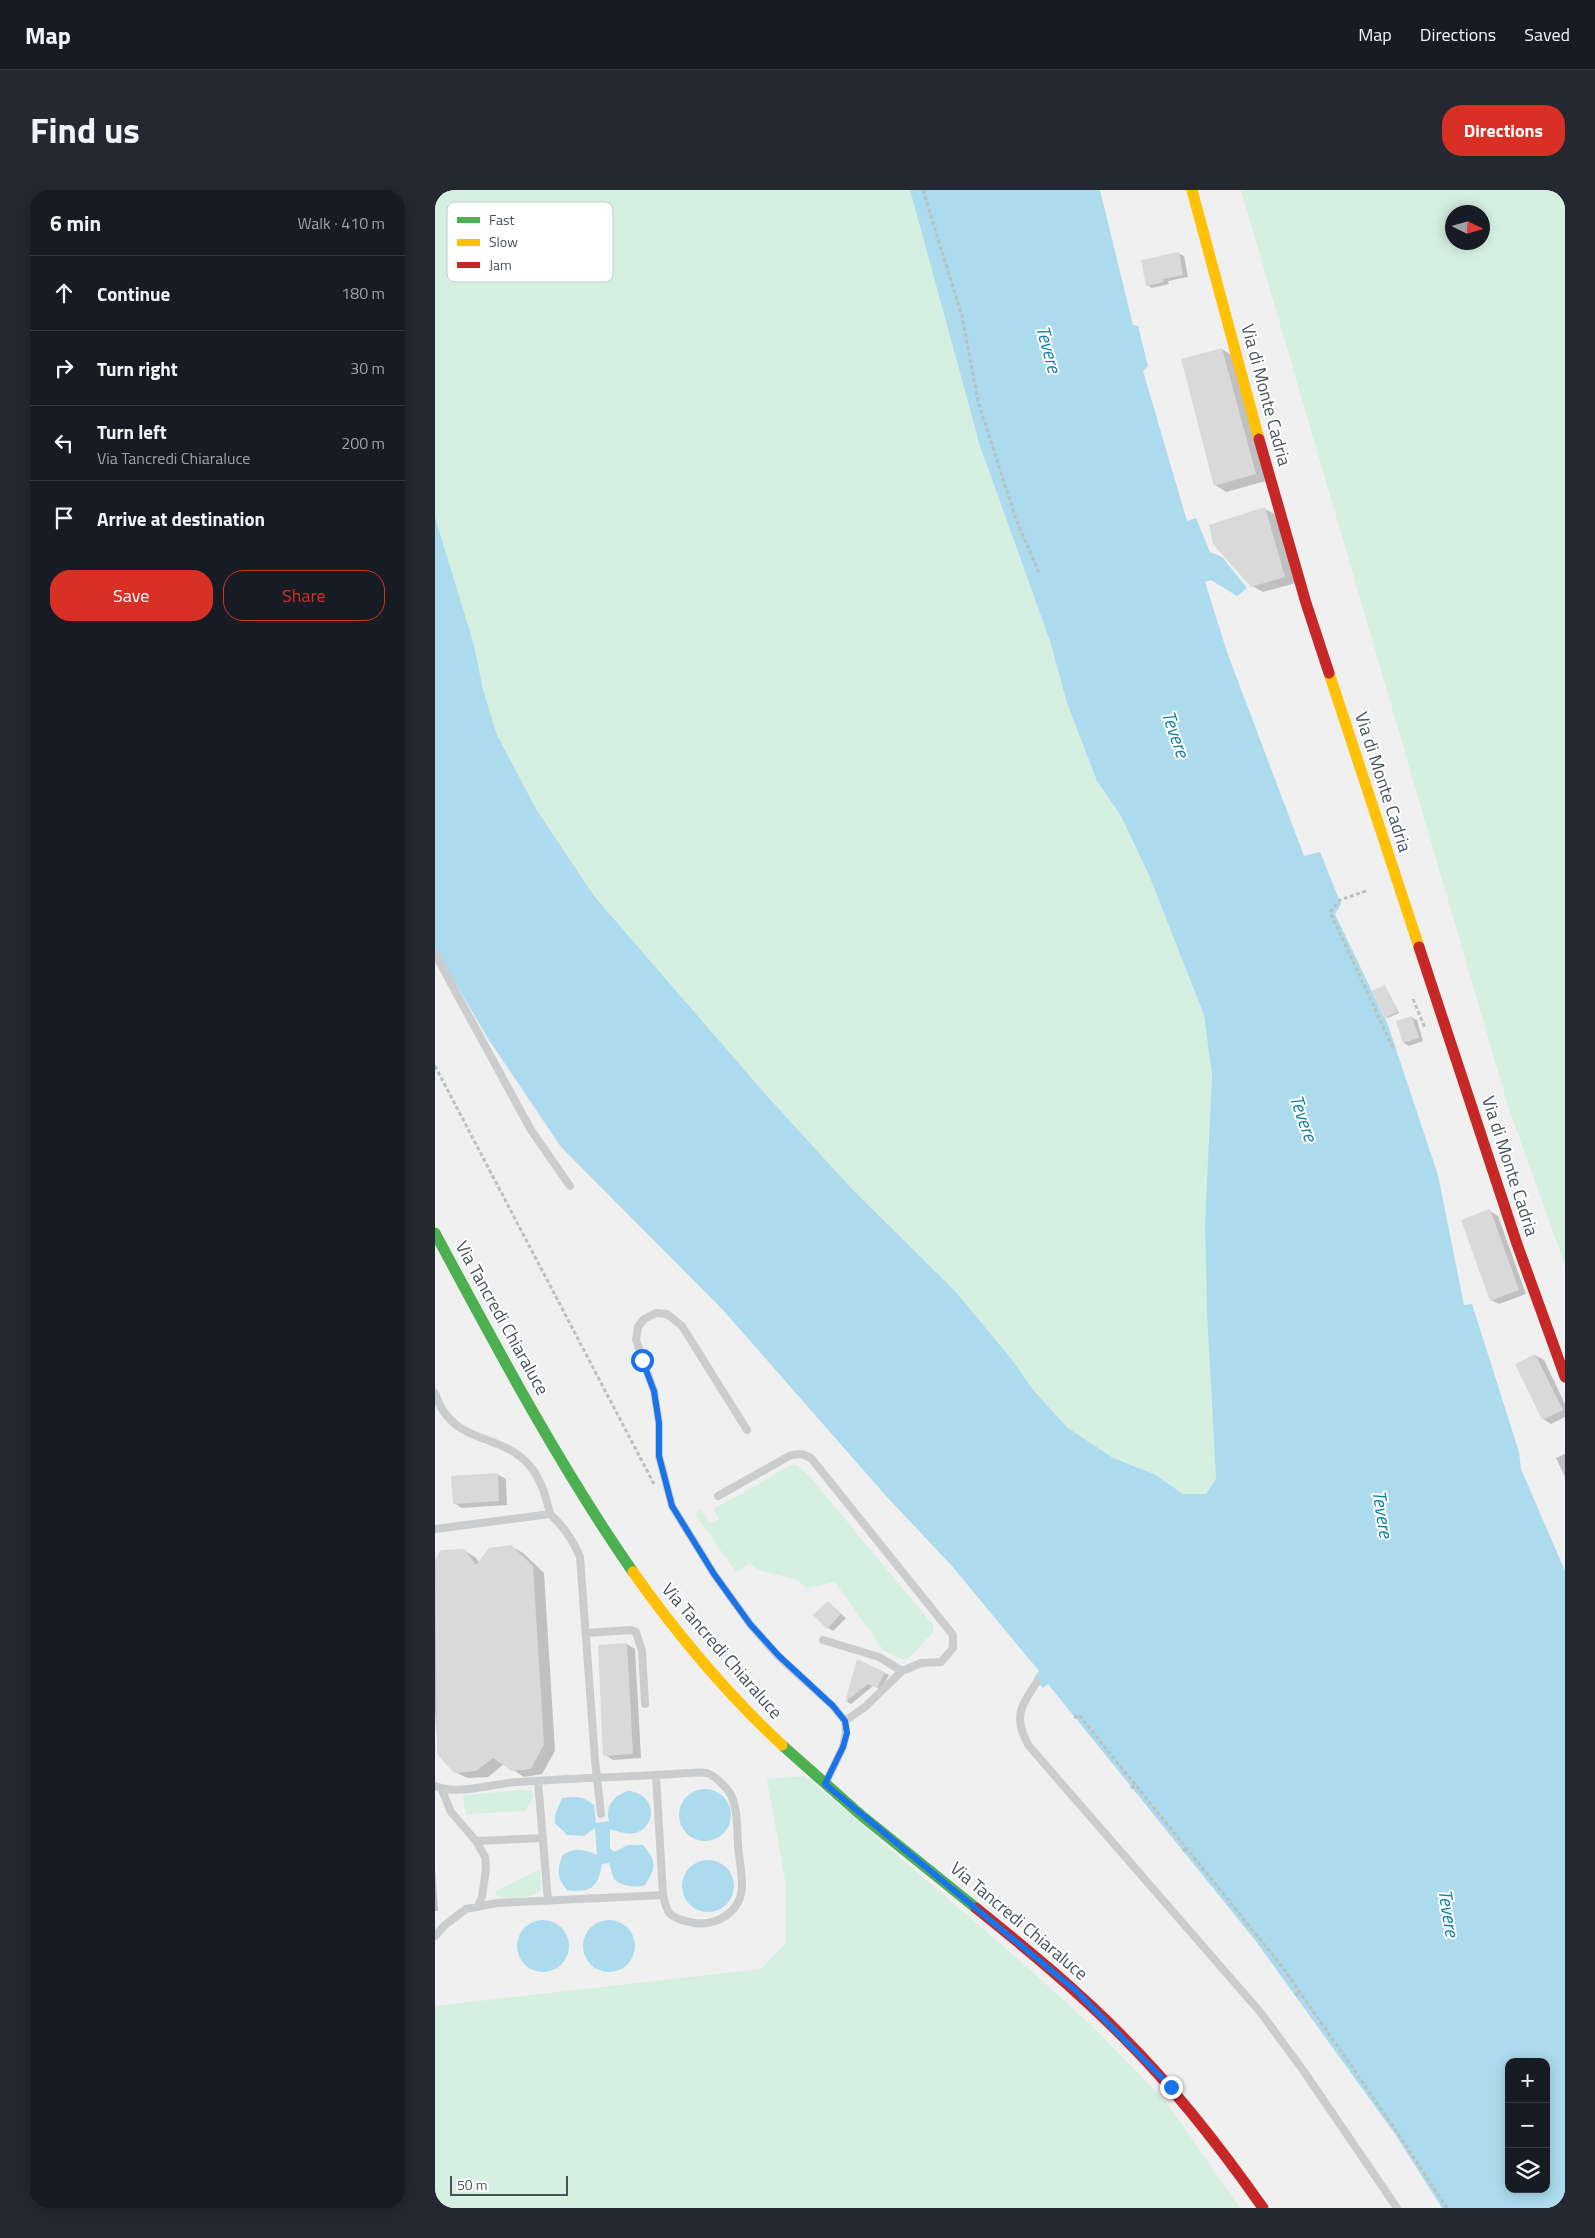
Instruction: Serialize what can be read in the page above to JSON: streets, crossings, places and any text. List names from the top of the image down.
{
  "streets": {
    "street": ["Via di Monte Cadria", "Via Tancredi Chiaraluce"]
  },
  "water": ["Tevere"],
  "legend": ["Fast", "Slow", "Jam"],
  "scale_bar": "50 m",
  "north": "right",
  "page": {
    "header": "Map",
    "nav": ["Map", "Directions", "Saved"],
    "title": "Find us",
    "buttons": [
      "Directions",
      ["Save", "Share"]
    ],
    "heading": ["6 min", "Walk · 410 m"],
    "list": [
      ["Continue", "180 m"],
      ["Turn right", "30 m"],
      ["Turn left", "Via Tancredi Chiaraluce", "200 m"],
      "Arrive at destination"
    ],
    "map_buttons": ["+", "−"],
    "scale": "50 m"
  }
}
